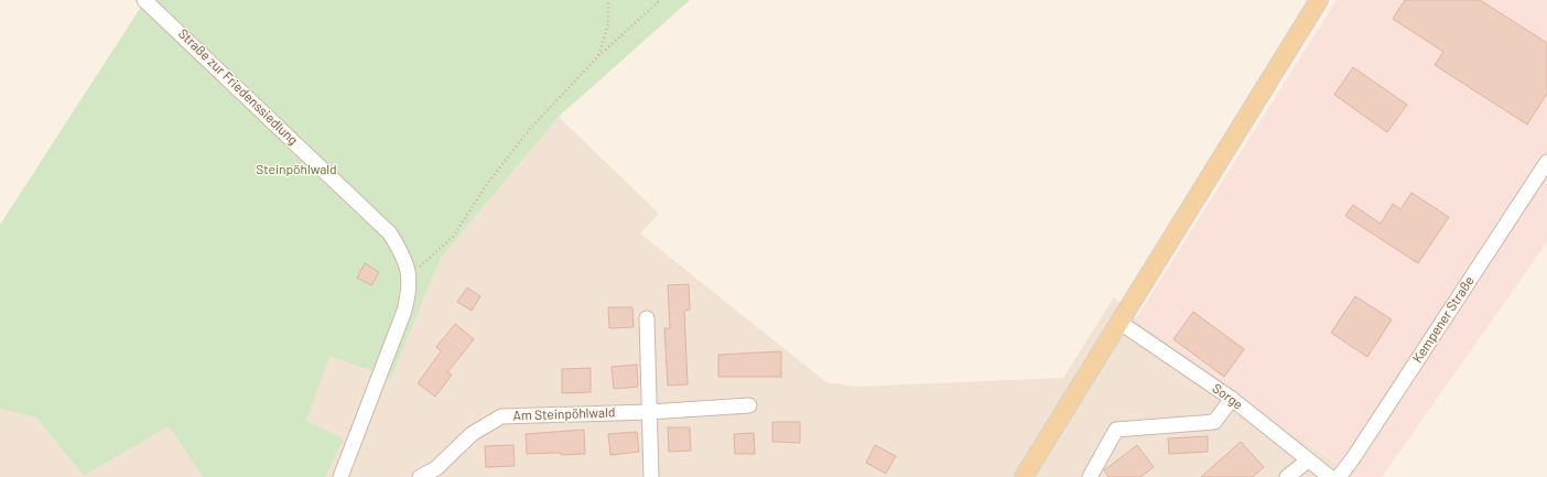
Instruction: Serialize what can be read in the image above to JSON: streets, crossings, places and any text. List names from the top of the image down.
{
  "streets": {
    "street": [
      "Straße zur Friedenssiedlung",
      "Kempener Straße",
      "Sorge",
      "Am Steinpöhlwald"
    ]
  },
  "parks": ["Steinpöhlwald"]
}
